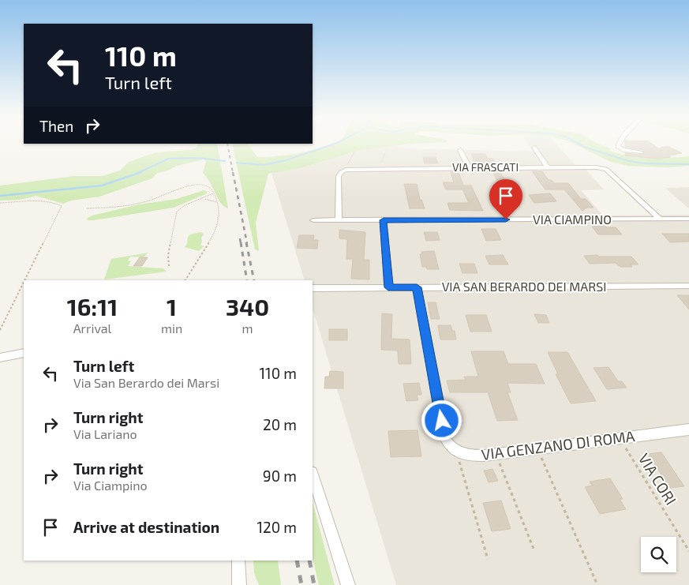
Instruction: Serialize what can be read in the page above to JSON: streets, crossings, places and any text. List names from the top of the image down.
{
  "streets": {
    "street": [
      "VIA FRASCATI",
      "VIA CIAMPINO",
      "VIA SAN BERARDO DEI MARSI",
      "VIA GENZANO DI ROMA"
    ],
    "path": ["VIA CORI"]
  },
  "crossings": [
    ["VIA FRASCATI", "VIA CIAMPINO"],
    ["VIA GENZANO DI ROMA", "VIA CORI"]
  ],
  "page": {
    "turn": ["110 m", "Turn left"],
    "then": "Then",
    "eta": [
      "16:11",
      "Arrival",
      "1",
      "min",
      "340",
      "m"
    ],
    "list": [
      {
        "name": "Turn left",
        "note": "Via San Berardo dei Marsi",
        "value": "110 m"
      },
      {
        "name": "Turn right",
        "note": "Via Lariano",
        "value": "20 m"
      },
      {
        "name": "Turn right",
        "note": "Via Ciampino",
        "value": "90 m"
      },
      {
        "name": "Arrive at destination",
        "value": "120 m"
      }
    ]
  }
}
